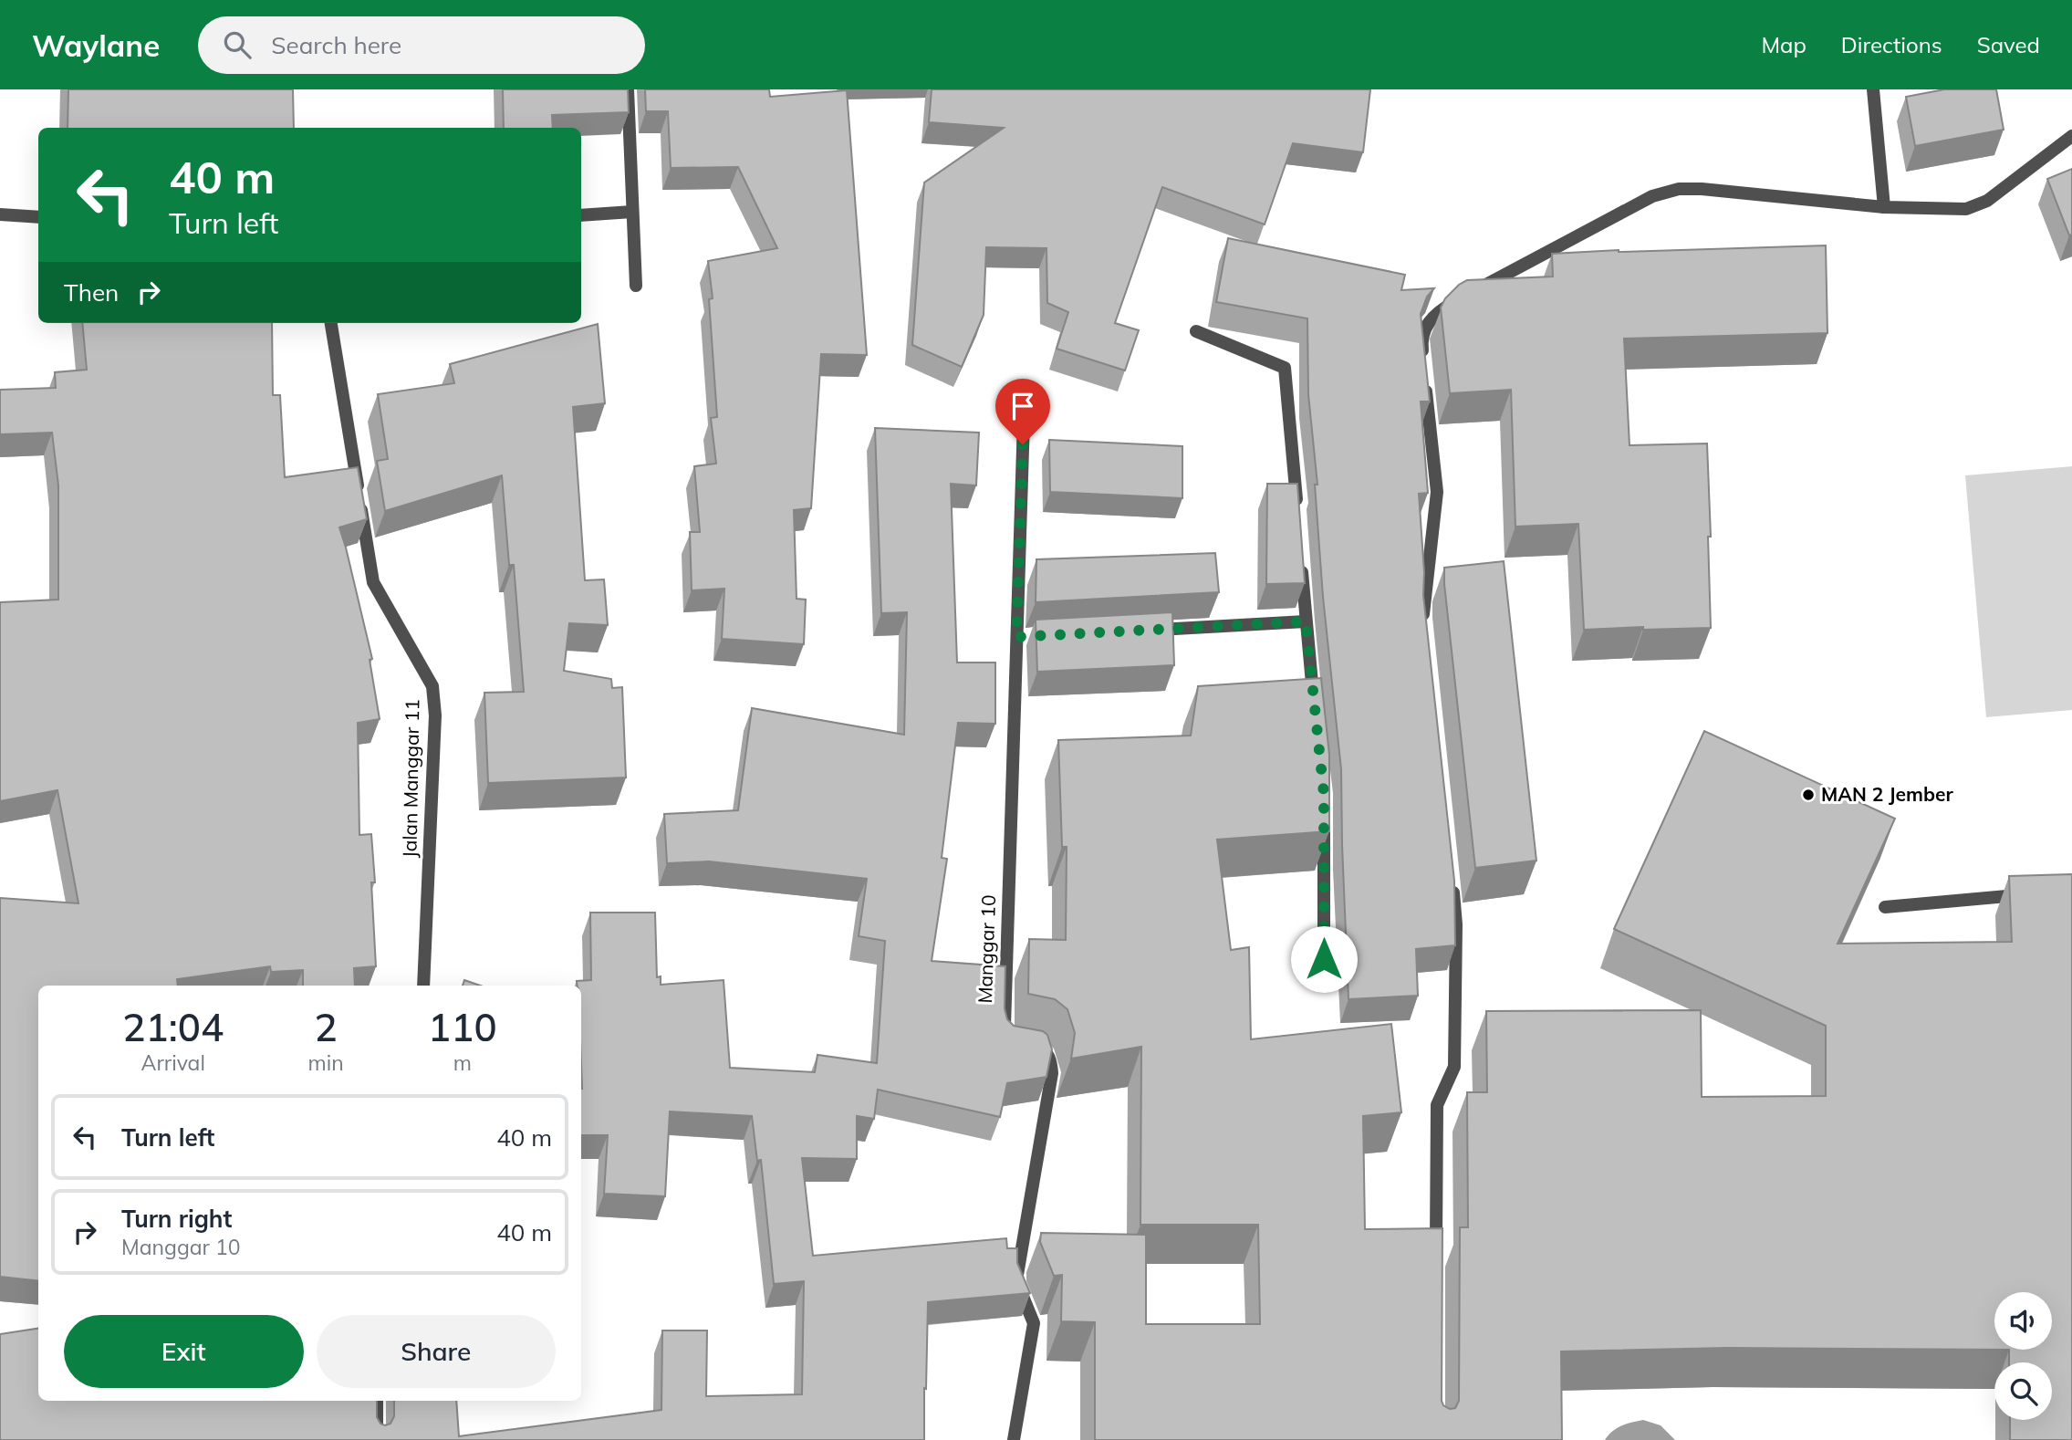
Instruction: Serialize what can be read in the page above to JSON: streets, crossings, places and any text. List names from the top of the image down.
{
  "streets": {
    "street": ["Jalan Manggar 11", "Manggar 10"]
  },
  "places": ["MAN 2 Jember"],
  "page": {
    "header": "Waylane",
    "search": "Search here",
    "nav": ["Map", "Directions", "Saved"],
    "turn": ["40 m", "Turn left"],
    "then": "Then",
    "eta": [
      "21:04",
      "Arrival",
      "2",
      "min",
      "110",
      "m"
    ],
    "list": [
      {
        "name": "Turn left",
        "value": "40 m"
      },
      {
        "name": "Turn right",
        "note": "Manggar 10",
        "value": "40 m"
      }
    ],
    "buttons": ["Exit", "Share"]
  }
}
